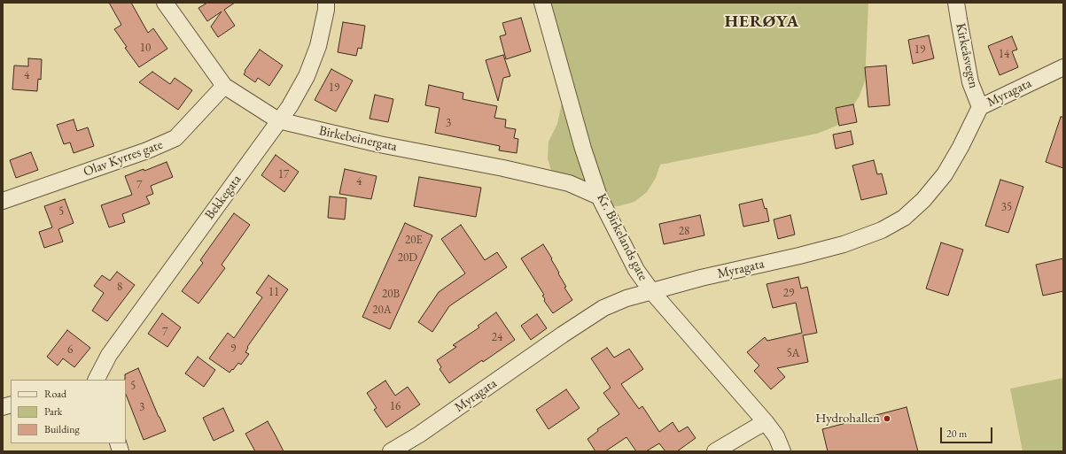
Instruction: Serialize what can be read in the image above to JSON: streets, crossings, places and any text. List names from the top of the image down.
{
  "streets": {
    "street": [
      "Kirkeåsvegen",
      "Myragata",
      "Birkebeinergata",
      "Olav Kyrres gate",
      "Bekkegata",
      "Kr. Birkelands gate"
    ]
  },
  "crossings": [
    ["Kirkeåsvegen", "Myragata"],
    ["Myragata", "Kr. Birkelands gate"],
    ["Birkebeinergata", "Olav Kyrres gate"],
    ["Birkebeinergata", "Bekkegata"],
    ["Birkebeinergata", "Kr. Birkelands gate"]
  ],
  "districts": ["HERØYA"],
  "places": ["Hydrohallen"],
  "house_numbers": [
    "10",
    "19",
    "14",
    "4",
    "19",
    "3",
    "17",
    "4",
    "7",
    "35",
    "5",
    "28",
    "20E",
    "20D",
    "8",
    "11",
    "29",
    "20B",
    "20A",
    "7",
    "24",
    "9",
    "6",
    "5A",
    "5",
    "16",
    "3"
  ],
  "legend": ["Road", "Park", "Building"],
  "scale_bar": "20 m"
}
